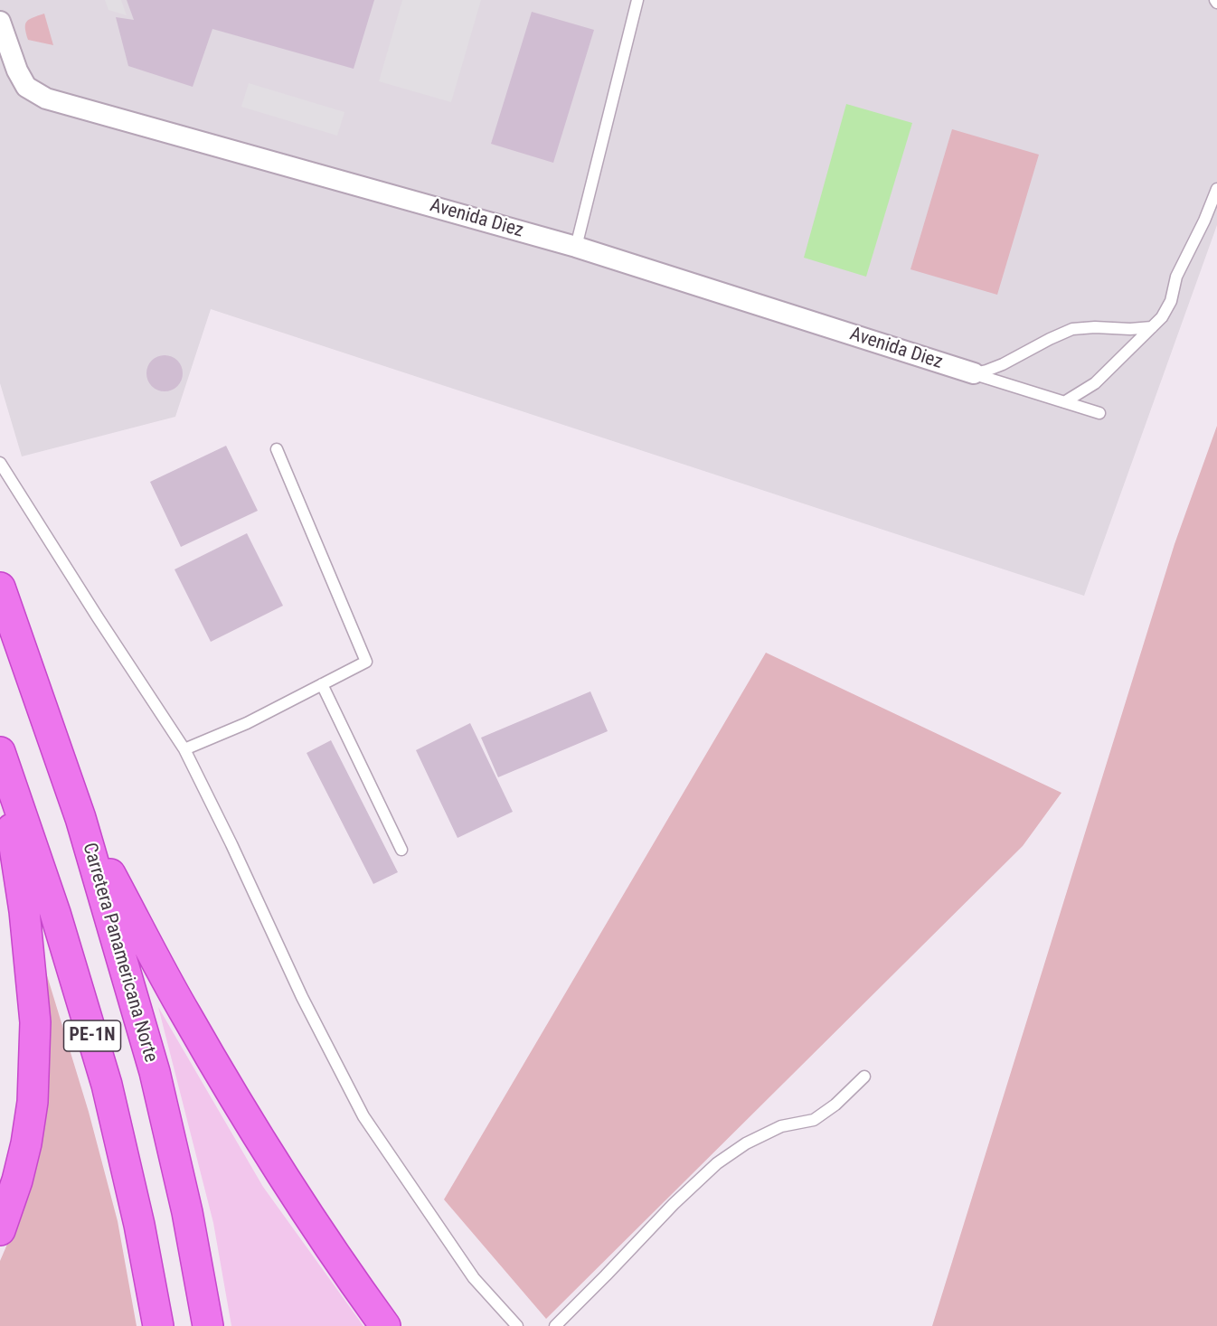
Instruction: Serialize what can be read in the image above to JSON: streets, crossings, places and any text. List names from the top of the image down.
{
  "streets": {
    "highway": ["Carretera Panamericana Norte", "PE-1N"],
    "street": ["Avenida Diez"]
  }
}
